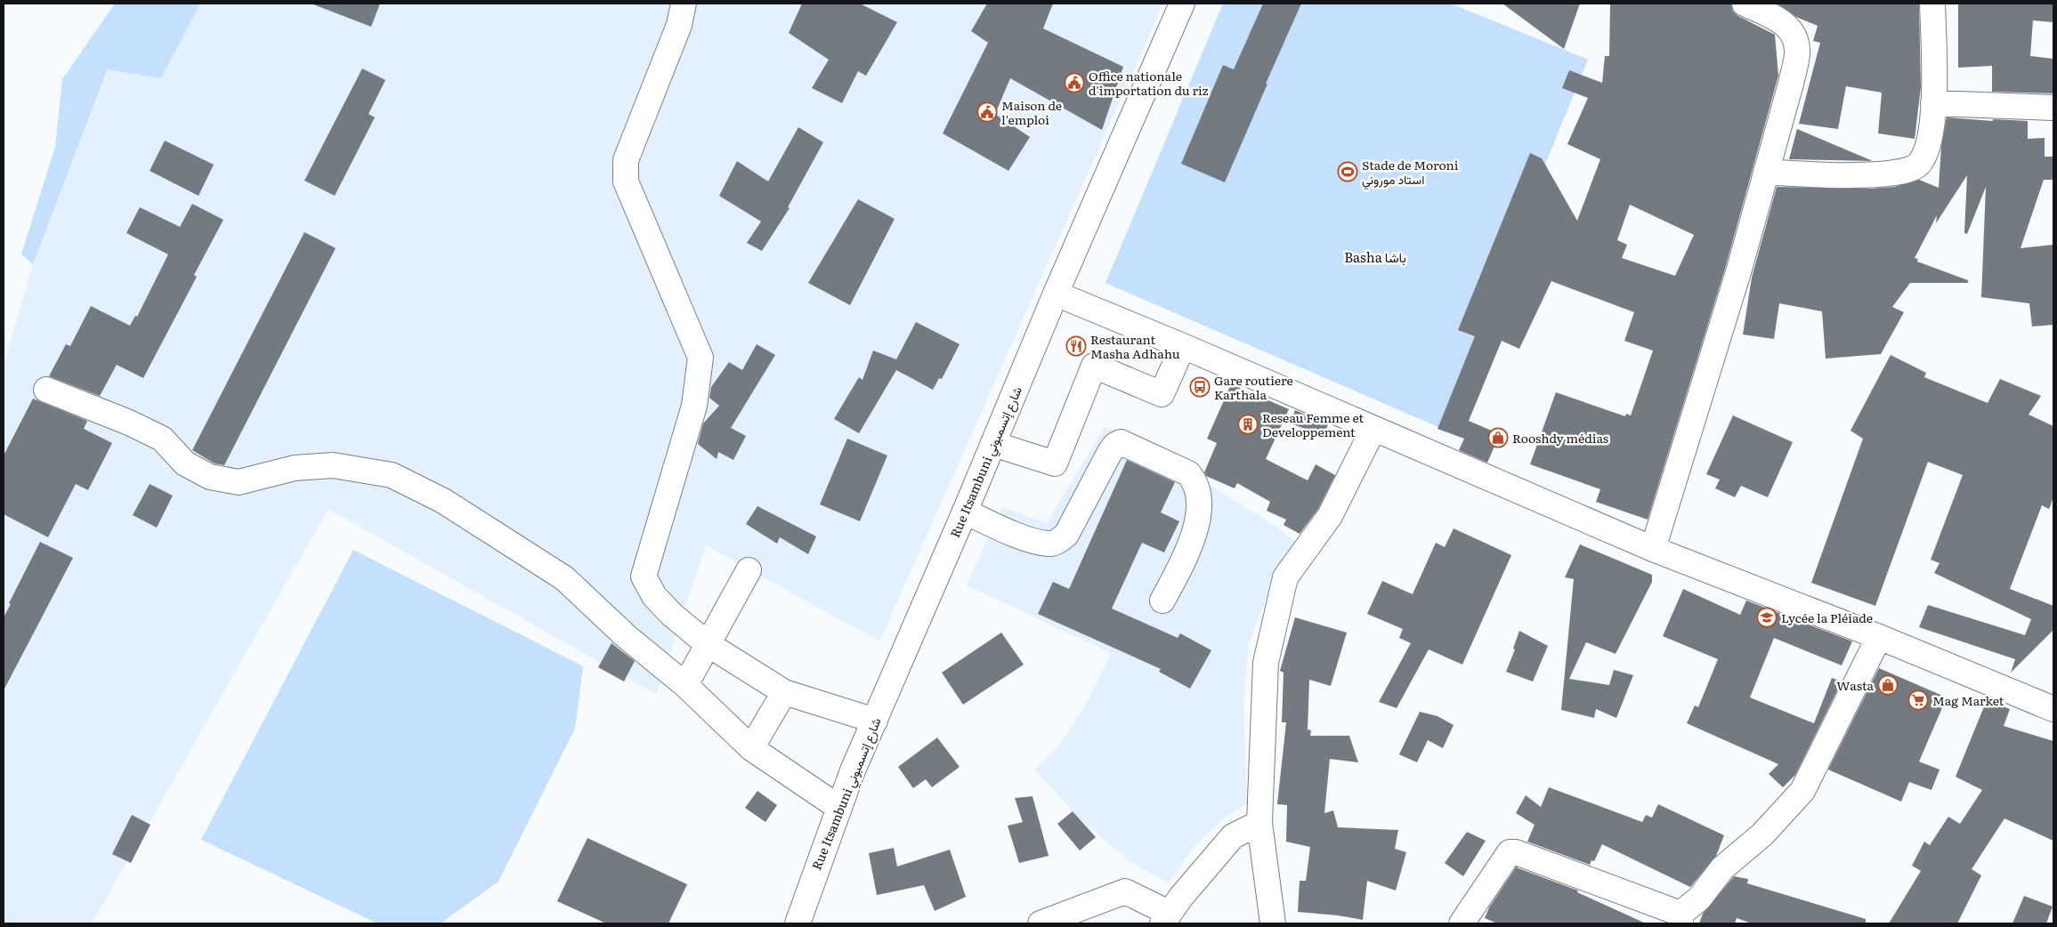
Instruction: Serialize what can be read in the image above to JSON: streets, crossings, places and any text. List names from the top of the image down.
{
  "streets": {
    "street": ["Rue Itsambuni شارع إتسمبوني"]
  },
  "districts": ["Basha باشا"],
  "places": {
    "public building": ["Office nationale d'importation du riz", "Maison de l'emploi"],
    "sports": ["Stade de Moroni استاد موروني"],
    "restaurant": ["Restaurant Masha Adhahu"],
    "bus stop": ["Gare routiere Karthala"],
    "building": ["Reseau Femme et Developpement"],
    "shop": ["Rooshdy médias", "Wasta"],
    "school or university": ["Lycée la Pléiade"],
    "supermarket": ["Mag Market"]
  }
}
